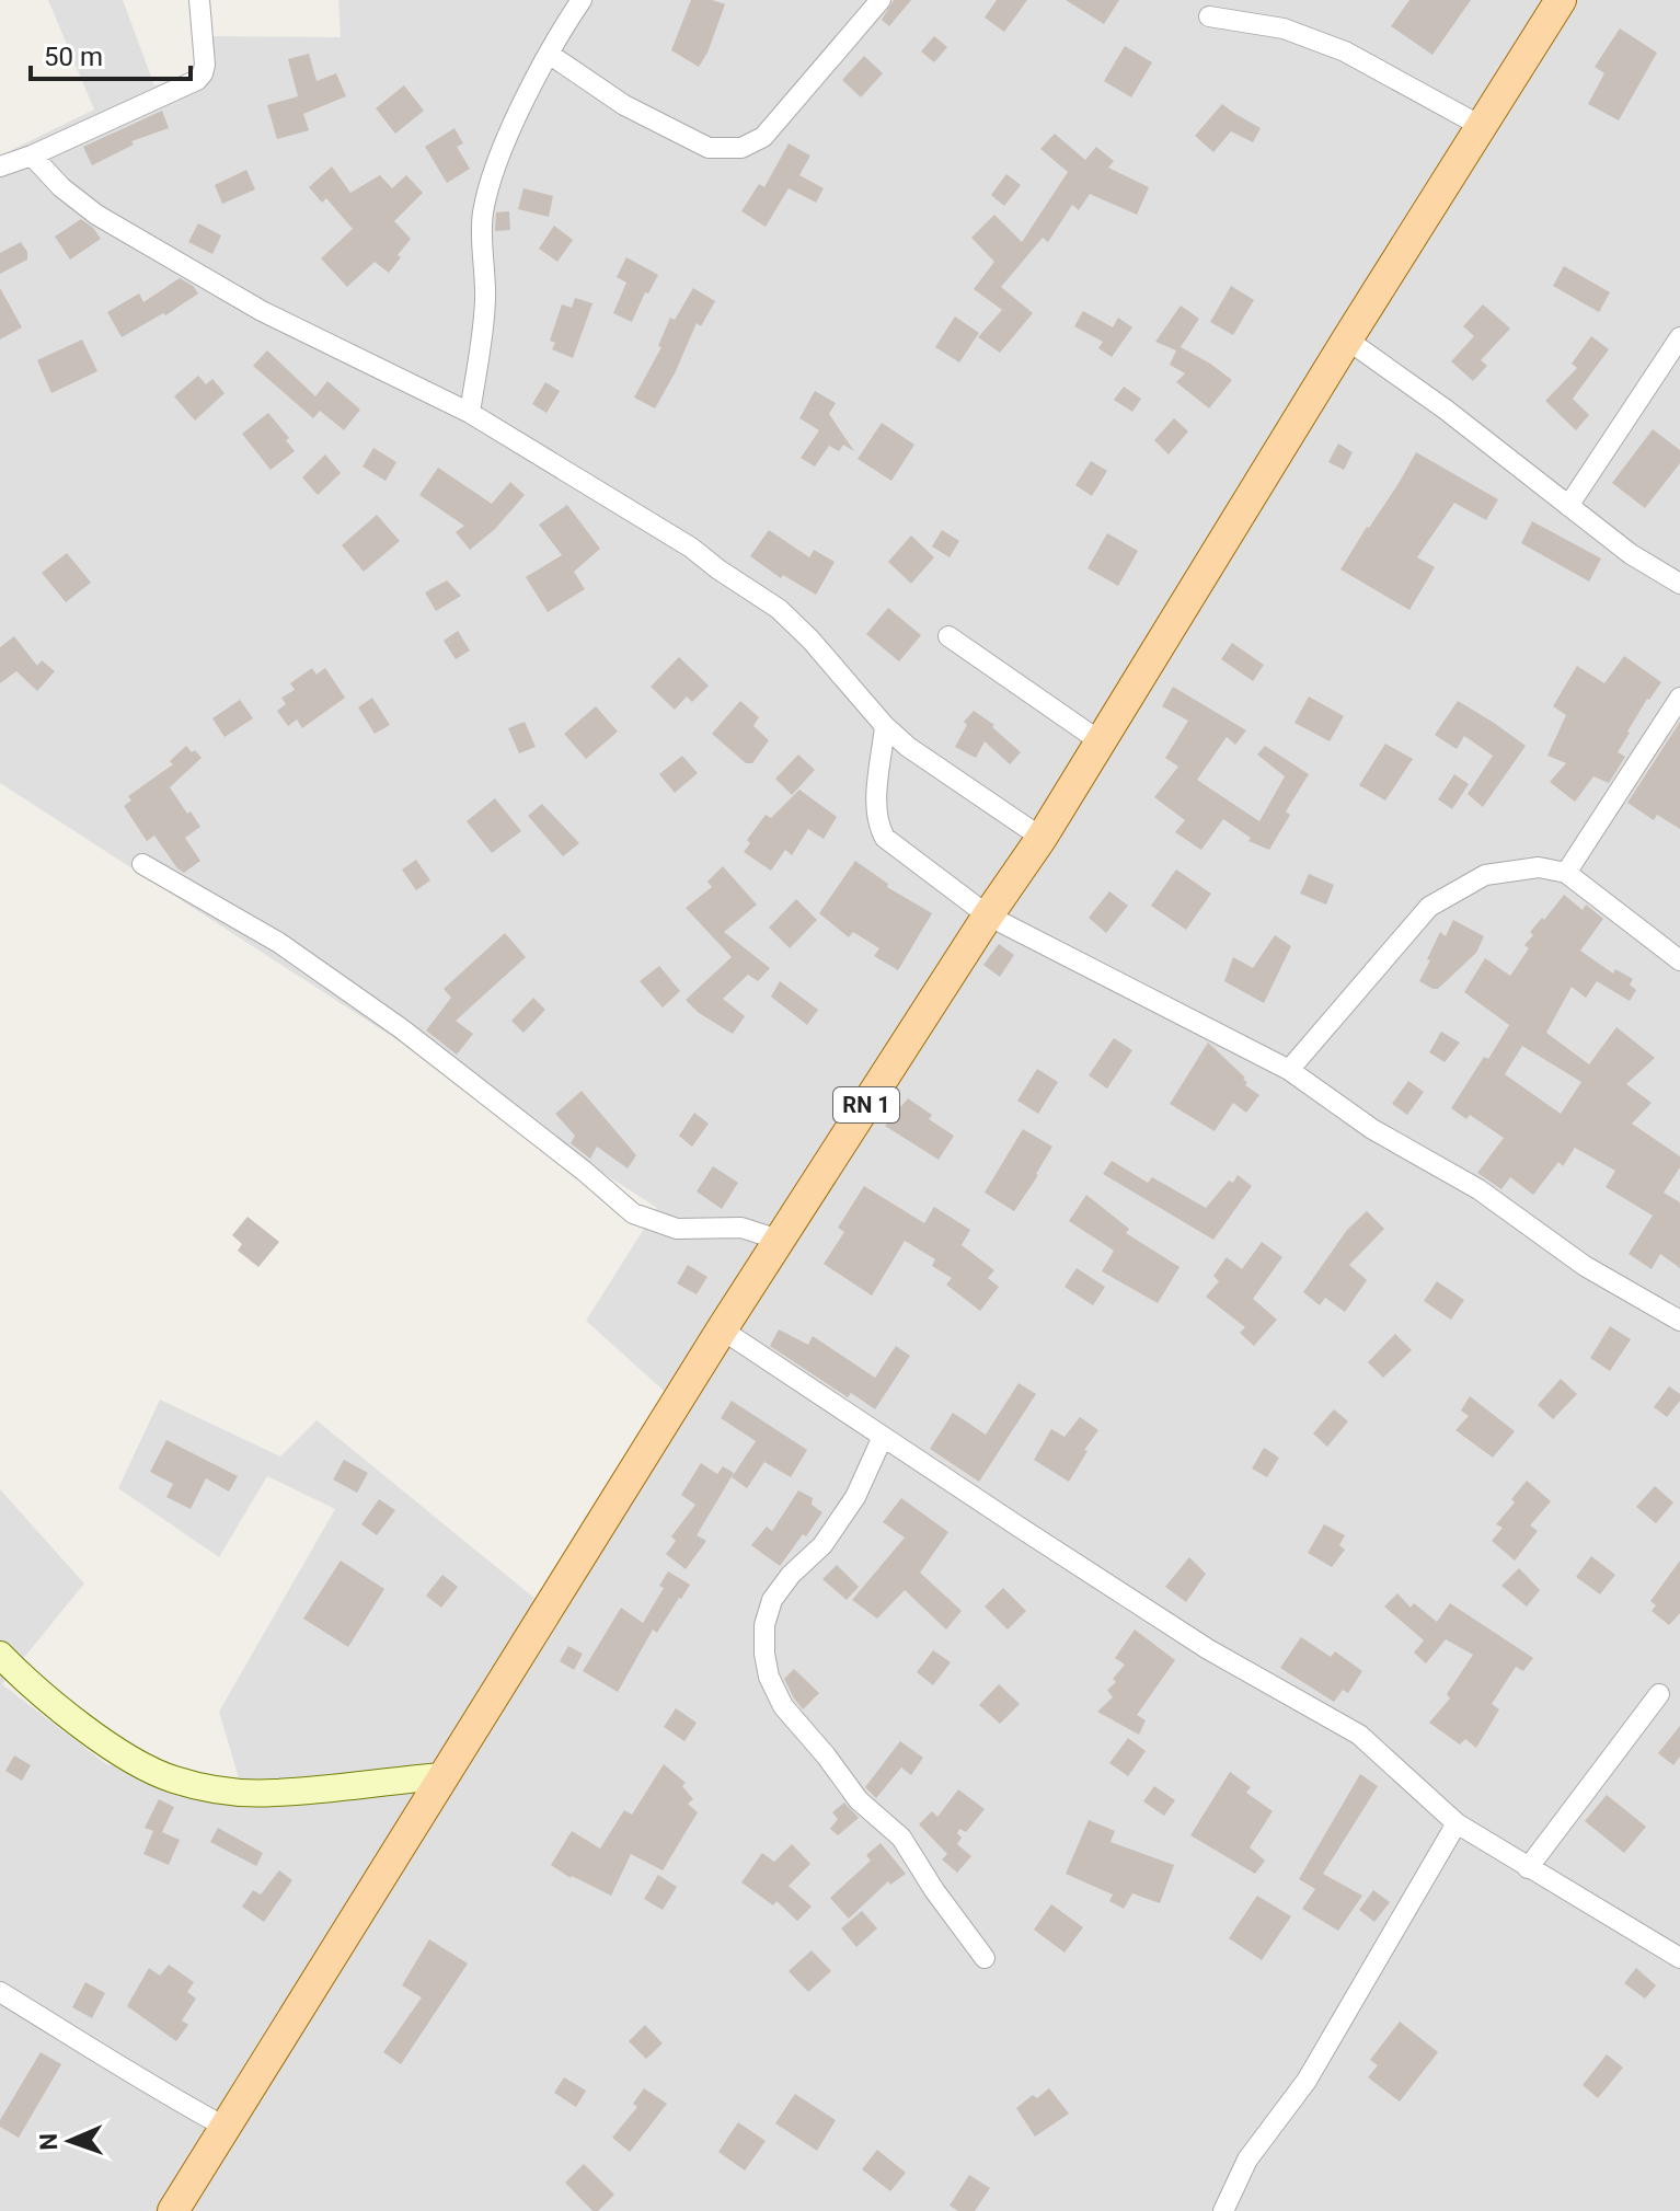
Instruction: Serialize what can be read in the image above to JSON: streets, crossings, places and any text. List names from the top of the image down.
{
  "streets": {
    "main road": ["RN 1"]
  },
  "scale_bar": "50 m",
  "north": "left"
}
